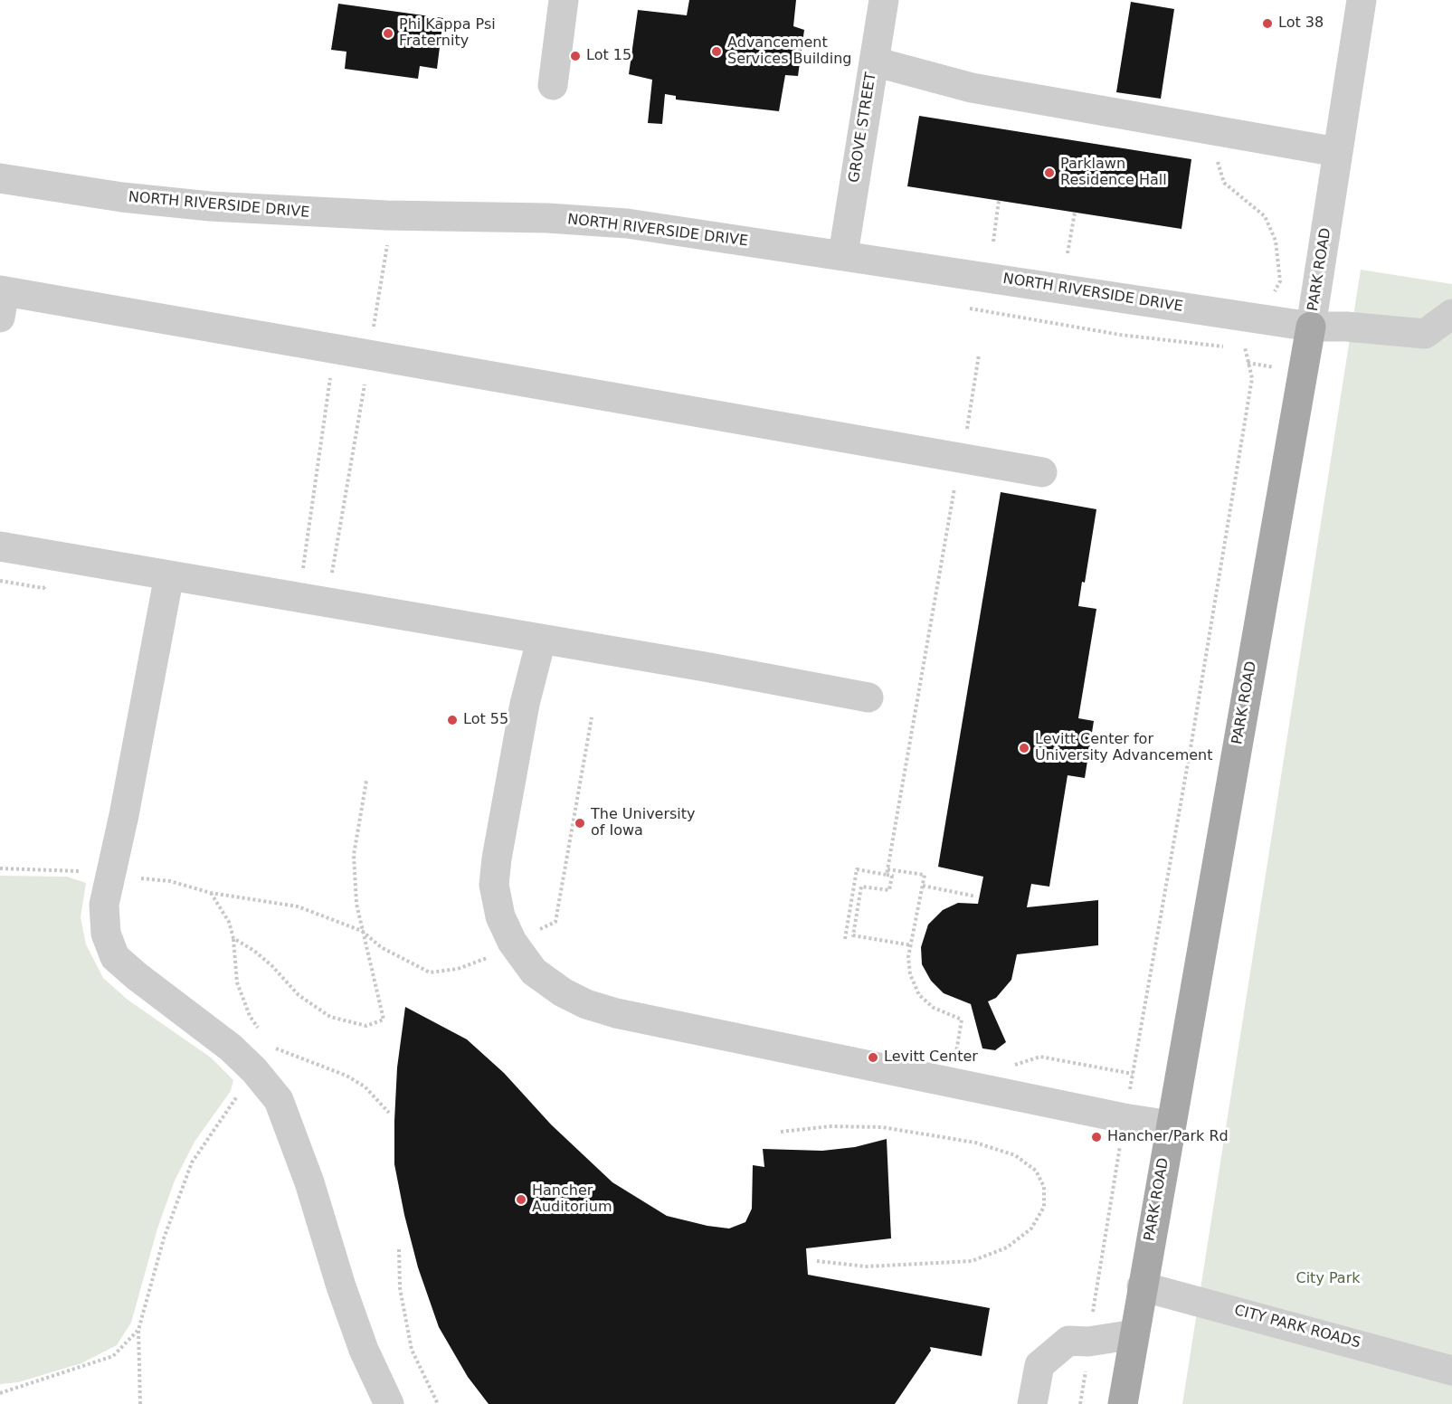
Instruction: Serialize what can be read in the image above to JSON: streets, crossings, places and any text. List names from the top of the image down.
{
  "streets": {
    "main road": ["PARK ROAD"],
    "street": ["GROVE STREET", "NORTH RIVERSIDE DRIVE", "CITY PARK ROADS"]
  },
  "crossings": [
    ["GROVE STREET", "NORTH RIVERSIDE DRIVE"],
    ["NORTH RIVERSIDE DRIVE", "PARK ROAD"],
    ["PARK ROAD", "CITY PARK ROADS"]
  ],
  "parks": ["City Park"],
  "places": [
    "Lot 38",
    "Phi Kappa Psi Fraternity",
    "Advancement Services Building",
    "Lot 15",
    "Parklawn Residence Hall",
    "Lot 55",
    "Levitt Center for University Advancement",
    "The University of Iowa",
    "Levitt Center",
    "Hancher/Park Rd",
    "Hancher Auditorium"
  ]
}
